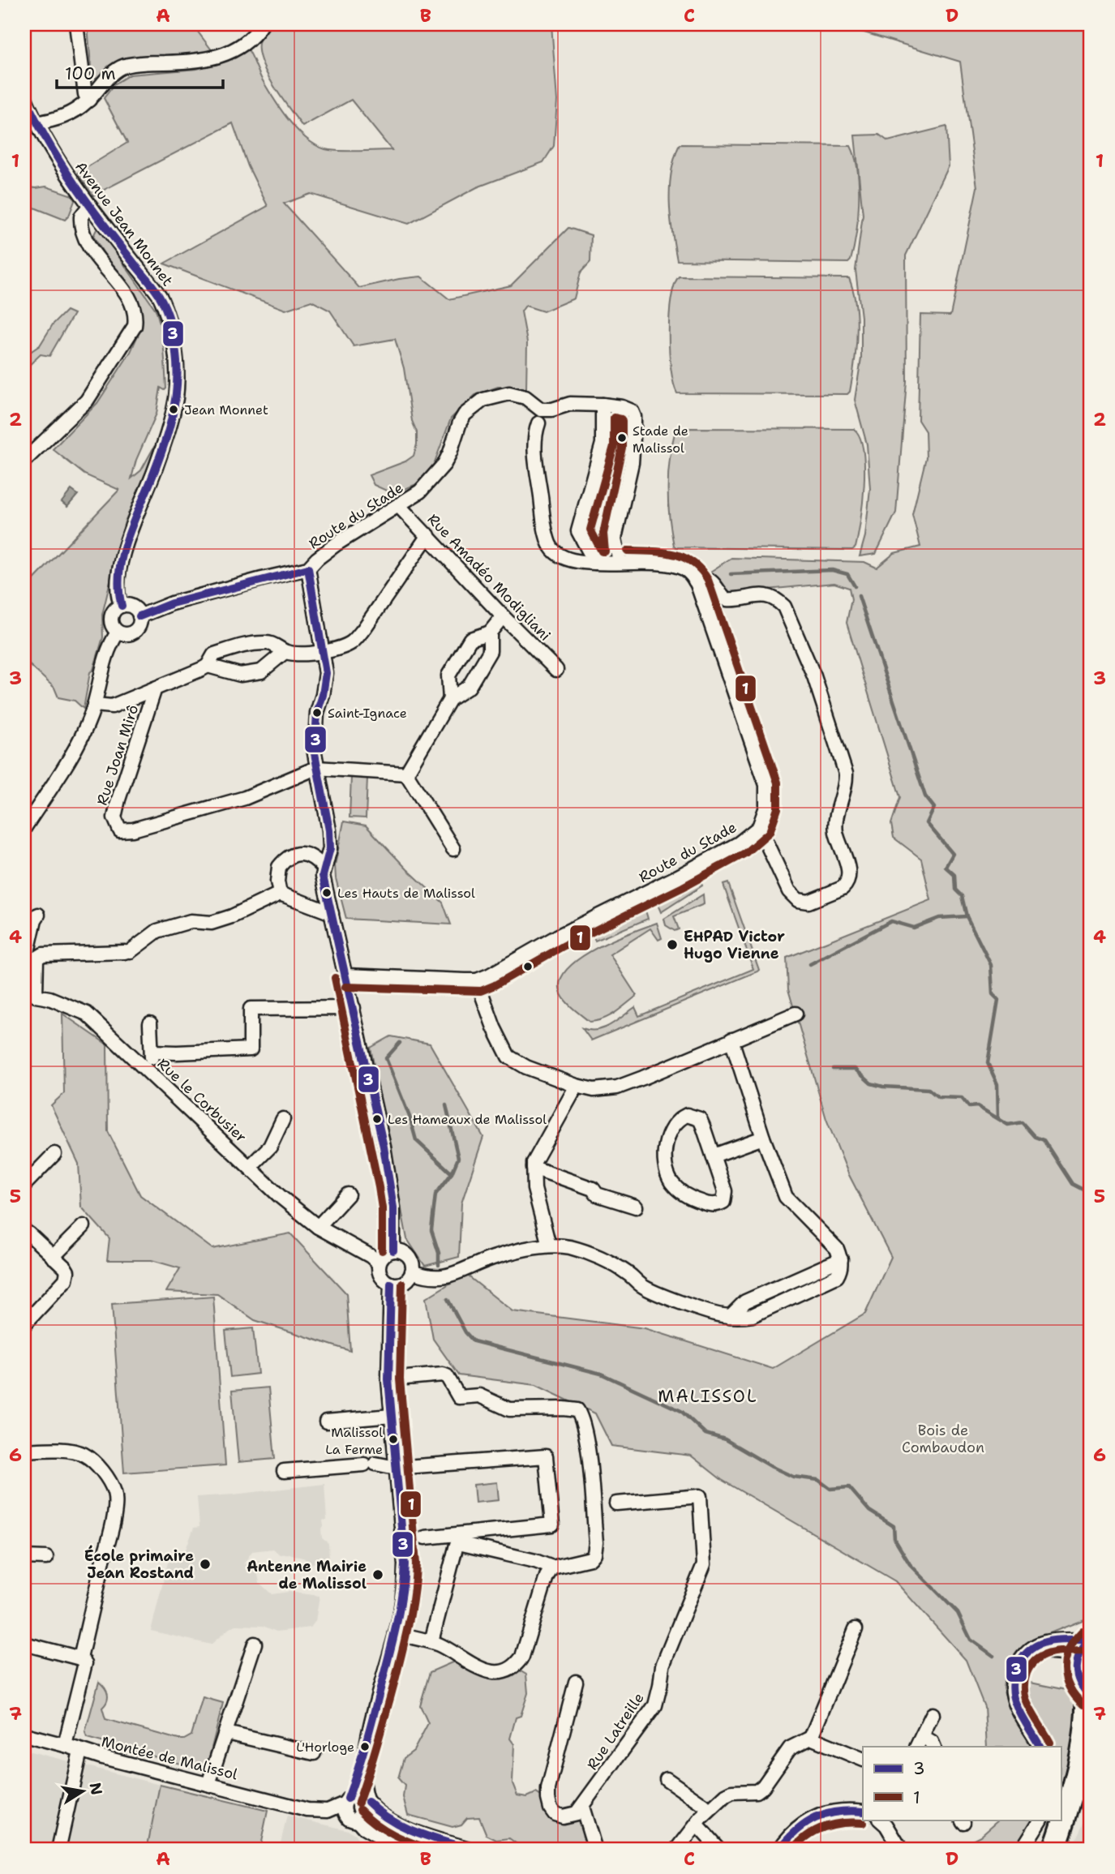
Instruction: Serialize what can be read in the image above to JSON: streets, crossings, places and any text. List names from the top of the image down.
{
  "streets": {
    "street": [
      "Avenue Jean Monnet",
      "Route du Stade",
      "Rue Amadéo Modigliani",
      "Rue Joan Mirô",
      "Rue le Corbusier",
      "Rue Latreille",
      "Montée de Malissol"
    ]
  },
  "crossings": [
    ["Avenue Jean Monnet", "Route du Stade"],
    ["Route du Stade", "Rue Amadéo Modigliani"],
    ["Rue Amadéo Modigliani", "Rue Joan Mirô"]
  ],
  "districts": ["MALISSOL"],
  "parks": ["Bois de Combaudon"],
  "places": [
    "Jean Monnet",
    "Stade de Malissol",
    "Saint-Ignace",
    "Les Hauts de Malissol",
    "EHPAD Victor Hugo Vienne",
    "Les Hameaux de Malissol",
    "Malissol La Ferme",
    "École primaire Jean Rostand",
    "Antenne Mairie de Malissol",
    "L'Horloge"
  ],
  "lines": ["transit line 3", "transit line 1"],
  "legend": ["3", "1"],
  "scale_bar": "100 m",
  "north": "right",
  "grid": {
    "columns": [
      "A",
      "B",
      "C",
      "D"
    ],
    "rows": [
      "1",
      "2",
      "3",
      "4",
      "5",
      "6",
      "7"
    ]
  }
}
